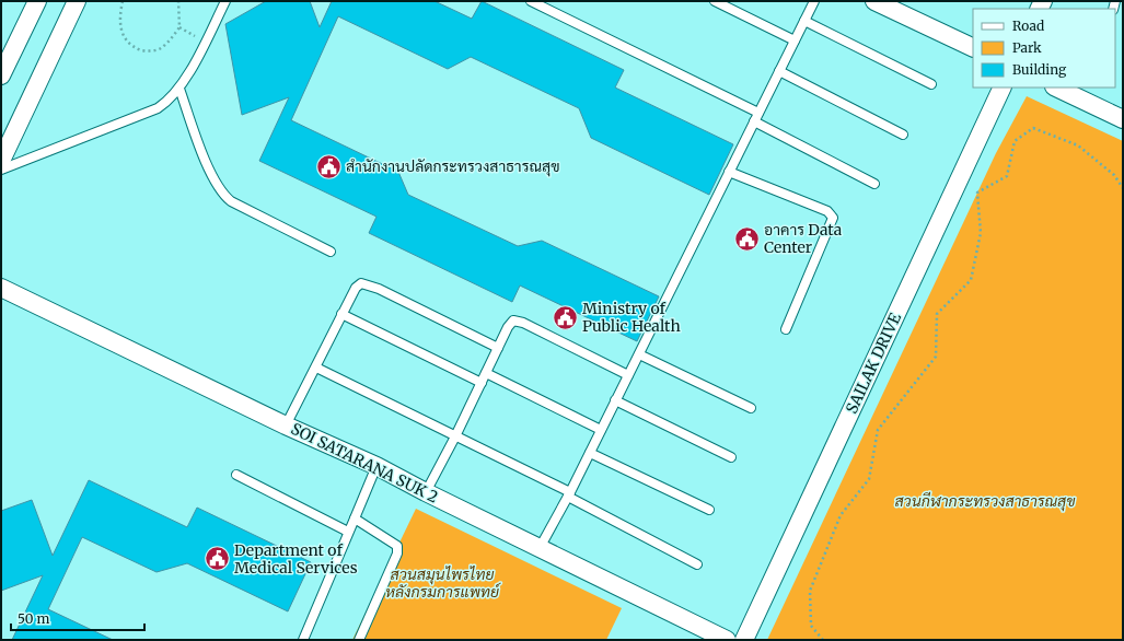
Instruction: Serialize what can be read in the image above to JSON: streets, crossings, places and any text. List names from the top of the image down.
{
  "streets": {
    "street": ["SAILAK DRIVE", "SOI SATARANA SUK 2"]
  },
  "parks": ["สวนกีฬากระทรวงสาธารณสุข", "สวนสมุนไพรไทย หลังกรมการแพทย์"],
  "places": {
    "public building": [
      "สำนักงานปลัดกระทรวงสาธารณสุข",
      "อาคาร Data Center",
      "Ministry of Public Health",
      "Department of Medical Services"
    ]
  },
  "legend": ["Road", "Park", "Building"],
  "scale_bar": "50 m"
}
